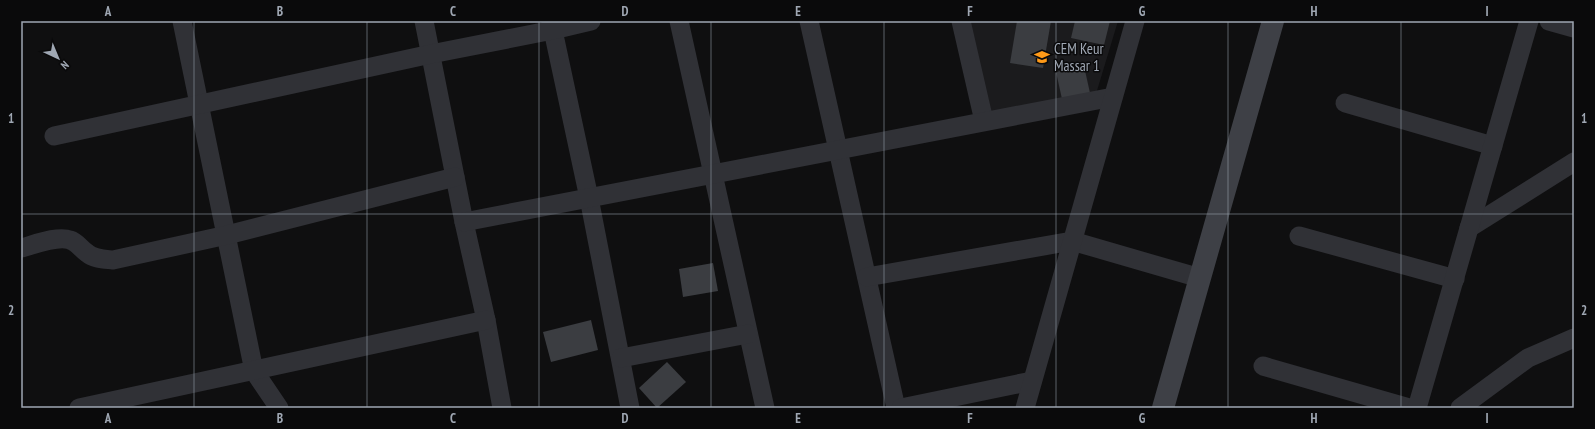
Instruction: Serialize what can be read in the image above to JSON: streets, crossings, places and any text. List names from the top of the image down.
{
  "places": {
    "school or university": ["CEM Keur Massar 1"]
  },
  "north": "bottom right",
  "grid": {
    "columns": [
      "A",
      "B",
      "C",
      "D",
      "E",
      "F",
      "G",
      "H",
      "I"
    ],
    "rows": ["1", "2"]
  }
}
